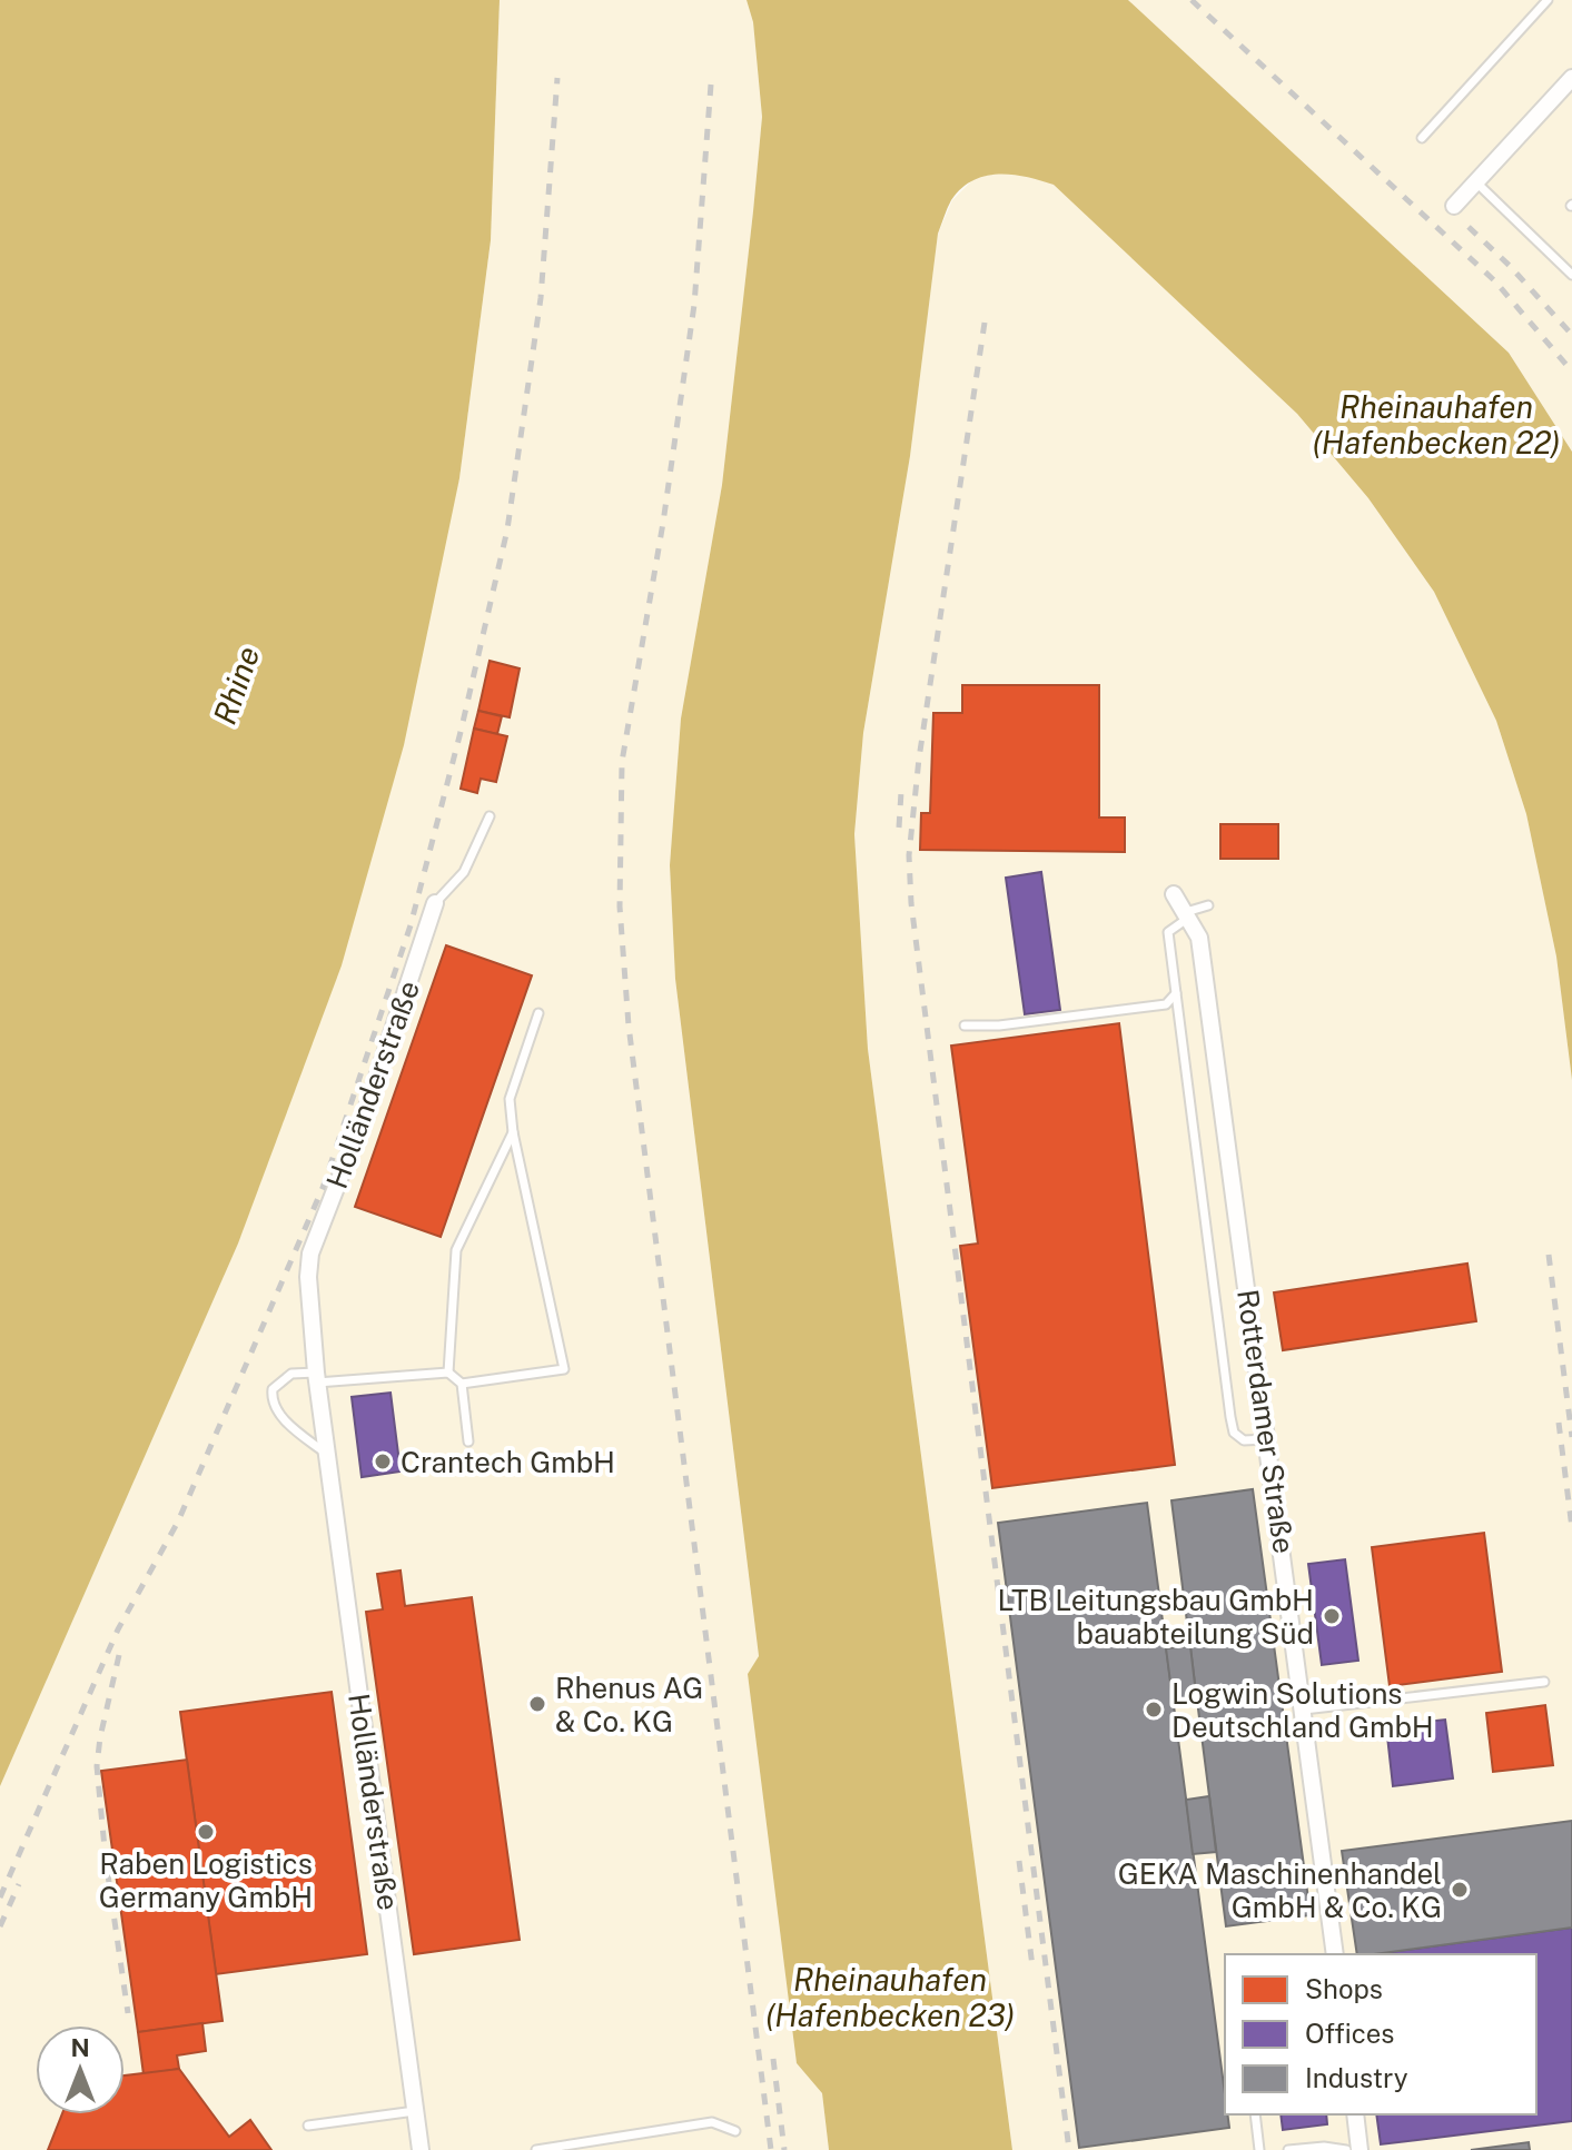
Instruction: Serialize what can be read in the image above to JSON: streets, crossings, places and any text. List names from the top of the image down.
{
  "streets": {
    "street": ["Holländerstraße", "Rotterdamer Straße"]
  },
  "water": ["Rheinauhafen (Hafenbecken 22)", "Rhine", "Rheinauhafen (Hafenbecken 23)"],
  "places": [
    "Crantech GmbH",
    "LTB Leitungsbau GmbH bauabteilung Süd",
    "Rhenus AG & Co. KG",
    "Logwin Solutions Deutschland GmbH",
    "Raben Logistics Germany GmbH",
    "GEKA Maschinenhandel GmbH & Co. KG"
  ],
  "legend": ["Shops", "Offices", "Industry"],
  "north": "top"
}
